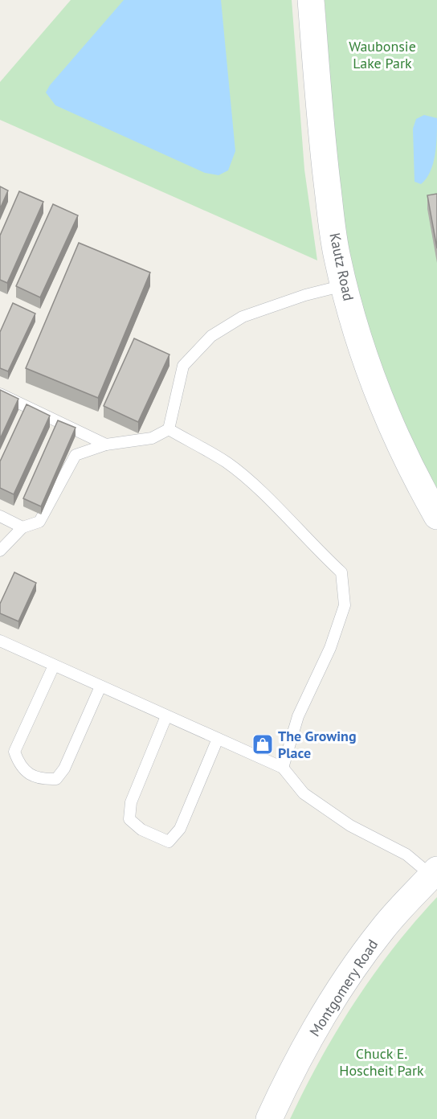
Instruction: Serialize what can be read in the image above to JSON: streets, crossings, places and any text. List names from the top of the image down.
{
  "streets": {
    "street": ["Kautz Road", "Montgomery Road"]
  },
  "parks": ["Waubonsie Lake Park", "Chuck E. Hoscheit Park"],
  "places": {
    "shop": ["The Growing Place"]
  }
}
